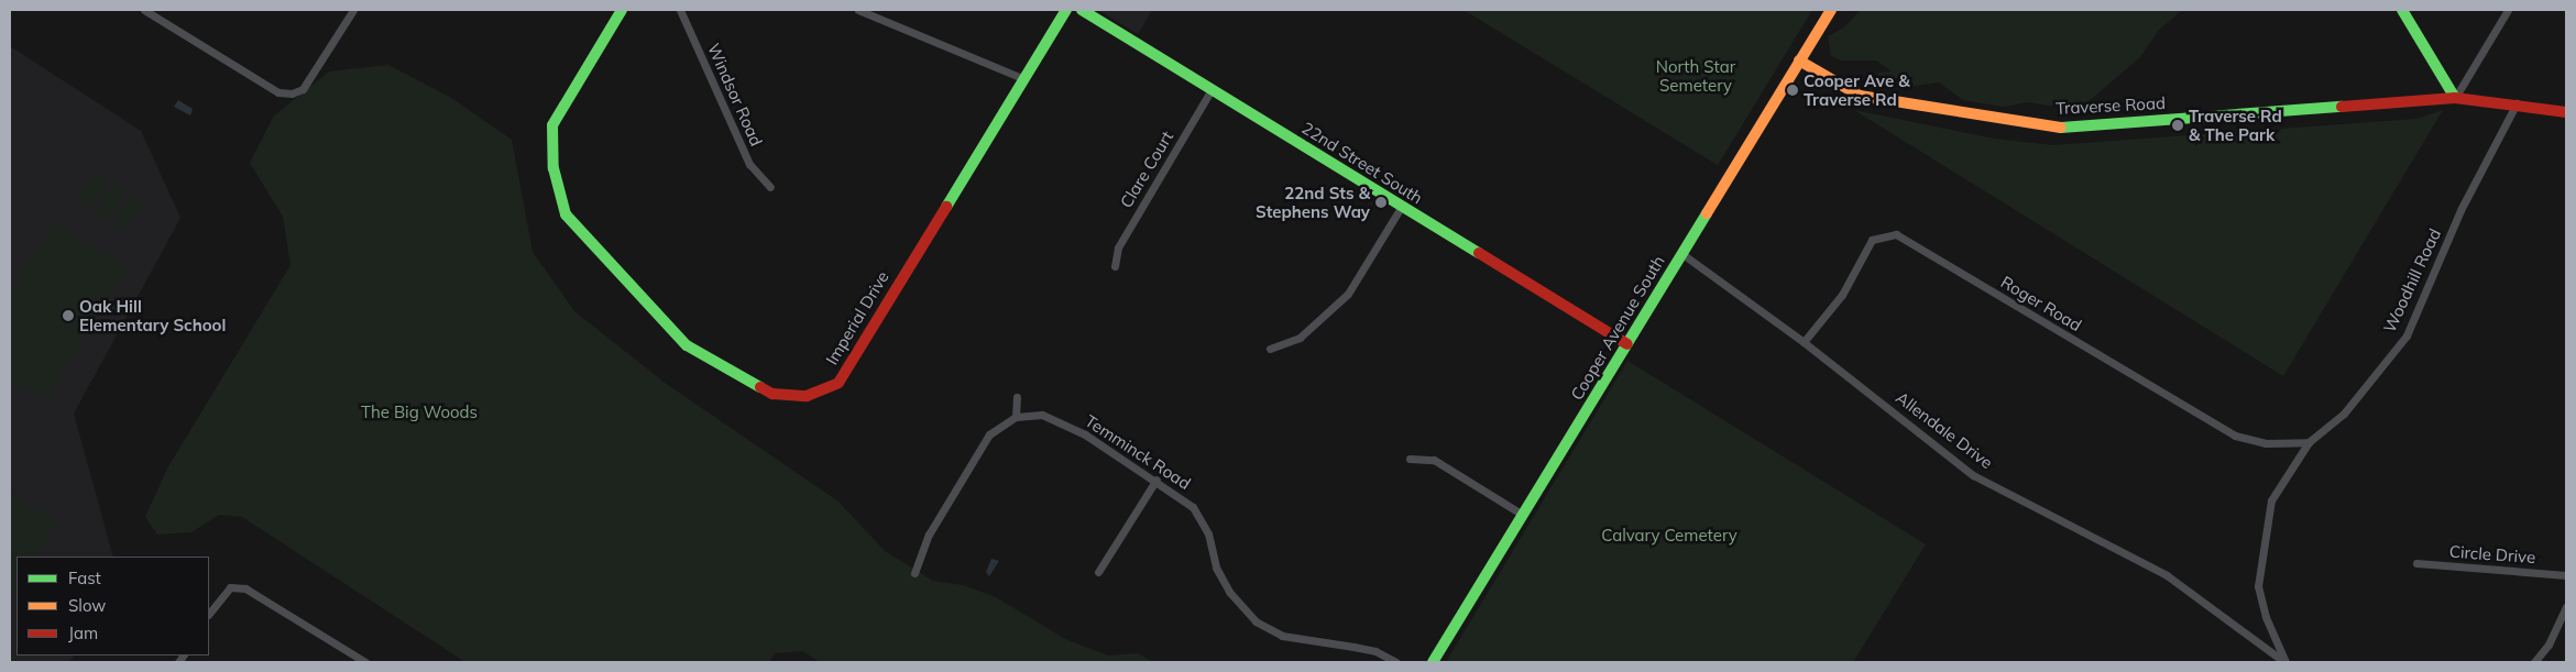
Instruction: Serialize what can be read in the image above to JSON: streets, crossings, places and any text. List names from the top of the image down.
{
  "streets": {
    "street": [
      "Windsor Road",
      "Traverse Road",
      "22nd Street South",
      "Clare Court",
      "Woodhill Road",
      "Roger Road",
      "Imperial Drive",
      "Cooper Avenue South",
      "Allendale Drive",
      "Temminck Road",
      "Circle Drive"
    ]
  },
  "crossings": [
    ["Traverse Road", "Woodhill Road"],
    ["Traverse Road", "Cooper Avenue South"],
    ["22nd Street South", "Clare Court"],
    ["22nd Street South", "Cooper Avenue South"],
    ["Woodhill Road", "Roger Road"],
    ["Woodhill Road", "Allendale Drive"],
    ["Roger Road", "Allendale Drive"],
    ["Cooper Avenue South", "Allendale Drive"]
  ],
  "parks": ["North Star Semetery", "The Big Woods", "Calvary Cemetery"],
  "places": [
    "Cooper Ave & Traverse Rd",
    "Traverse Rd & The Park",
    "22nd Sts & Stephens Way",
    "Oak Hill Elementary School"
  ],
  "legend": ["Fast", "Slow", "Jam"]
}
